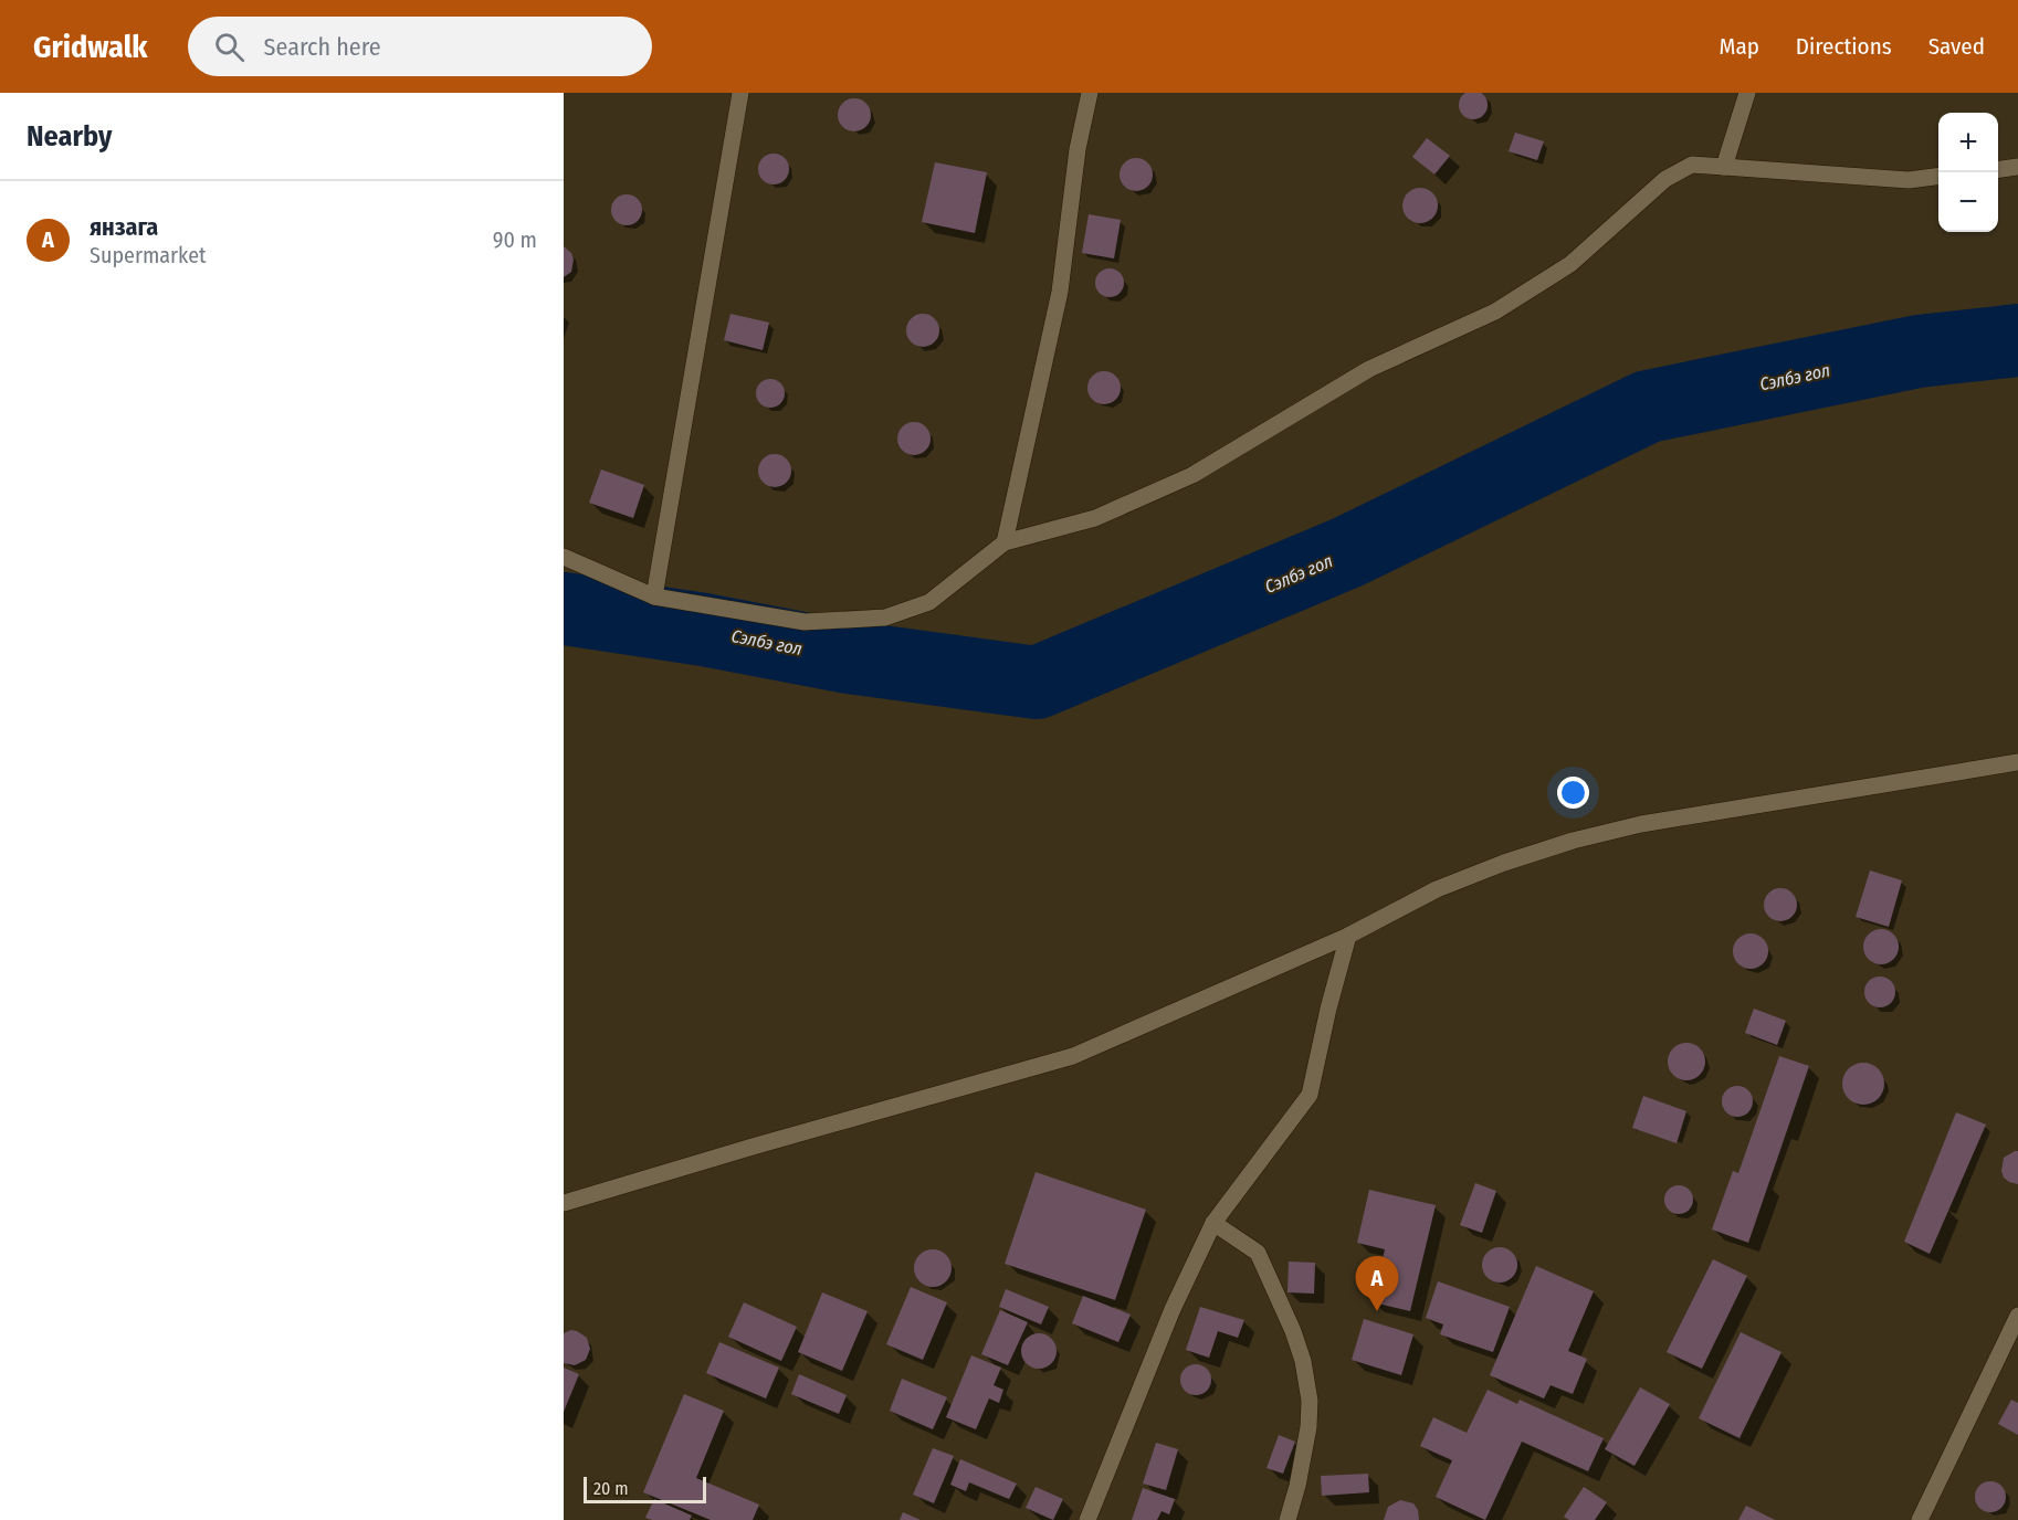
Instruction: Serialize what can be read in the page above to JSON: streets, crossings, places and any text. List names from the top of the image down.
{
  "water": ["Сэлбэ гол"],
  "scale_bar": "20 m",
  "page": {
    "header": "Gridwalk",
    "search": "Search here",
    "nav": ["Map", "Directions", "Saved"],
    "heading": "Nearby",
    "map_buttons": ["+", "−"],
    "list": [
      {
        "mark": "A",
        "name": "янзага",
        "note": "Supermarket",
        "value": "90 m"
      }
    ],
    "pins": "A",
    "scale": "20 m"
  }
}
